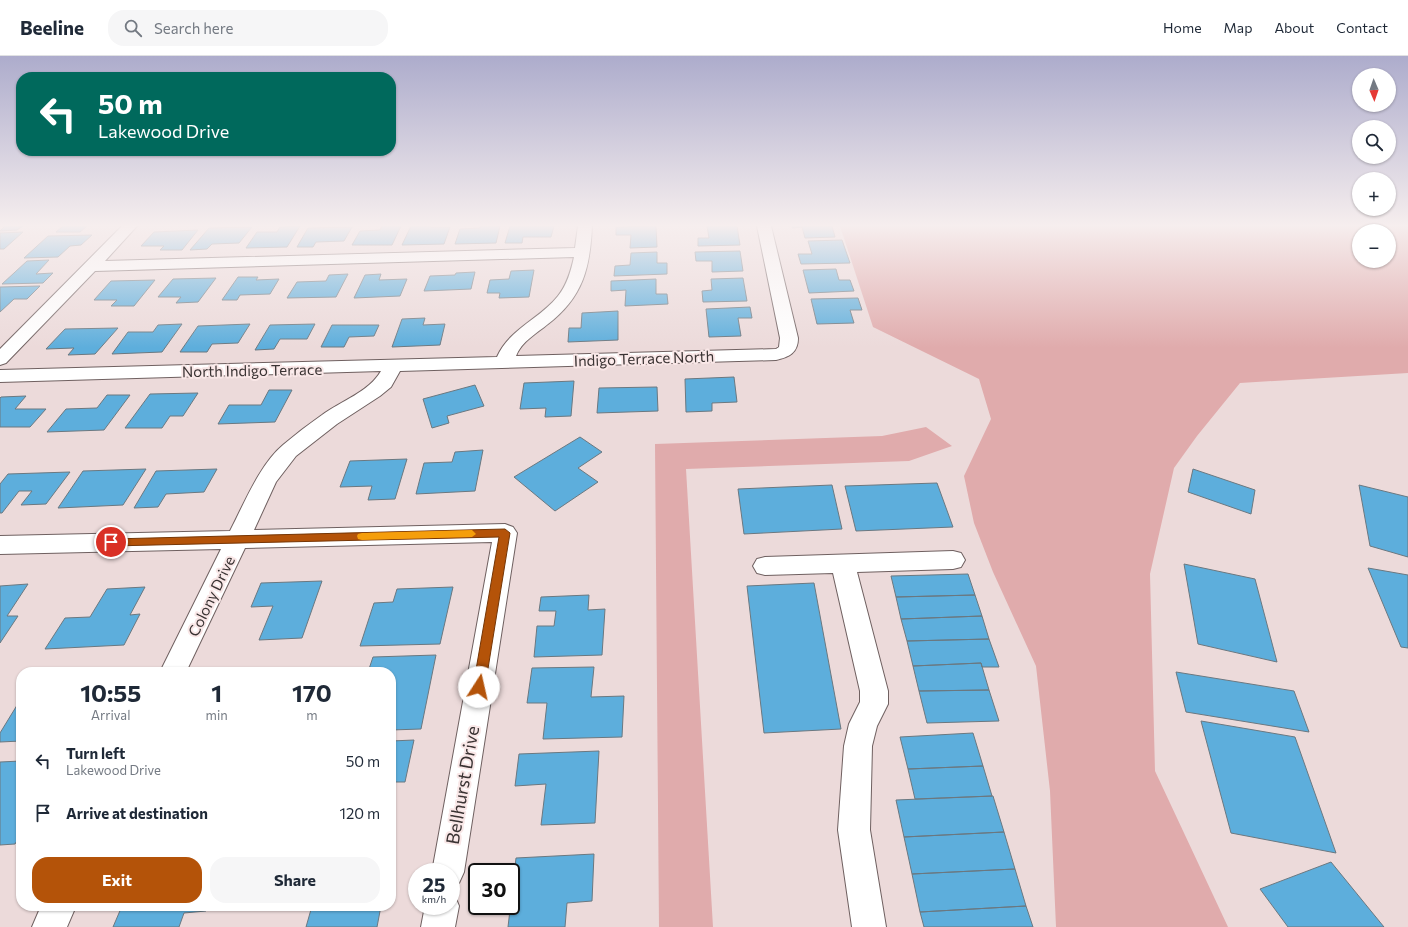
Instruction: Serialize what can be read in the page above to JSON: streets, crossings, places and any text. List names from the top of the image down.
{
  "streets": {
    "street": [
      "Indigo Terrace North",
      "North Indigo Terrace",
      "Colony Drive",
      "Bellhurst Drive"
    ]
  },
  "crossings": [
    ["Indigo Terrace North", "North Indigo Terrace"],
    ["North Indigo Terrace", "Colony Drive"],
    ["Colony Drive", "Bellhurst Drive"]
  ],
  "north": "bottom",
  "page": {
    "header": "Beeline",
    "search": "Search here",
    "nav": [
      "Home",
      "Map",
      "About",
      "Contact"
    ],
    "map_buttons": ["+", "−"],
    "turn": ["50 m", "Lakewood Drive"],
    "eta": [
      "10:55",
      "Arrival",
      "1",
      "min",
      "170",
      "m"
    ],
    "list": [
      {
        "name": "Turn left",
        "note": "Lakewood Drive",
        "value": "50 m"
      },
      {
        "name": "Arrive at destination",
        "value": "120 m"
      }
    ],
    "buttons": ["Exit", "Share"],
    "speed": "25 km/h",
    "limit": "30"
  }
}
